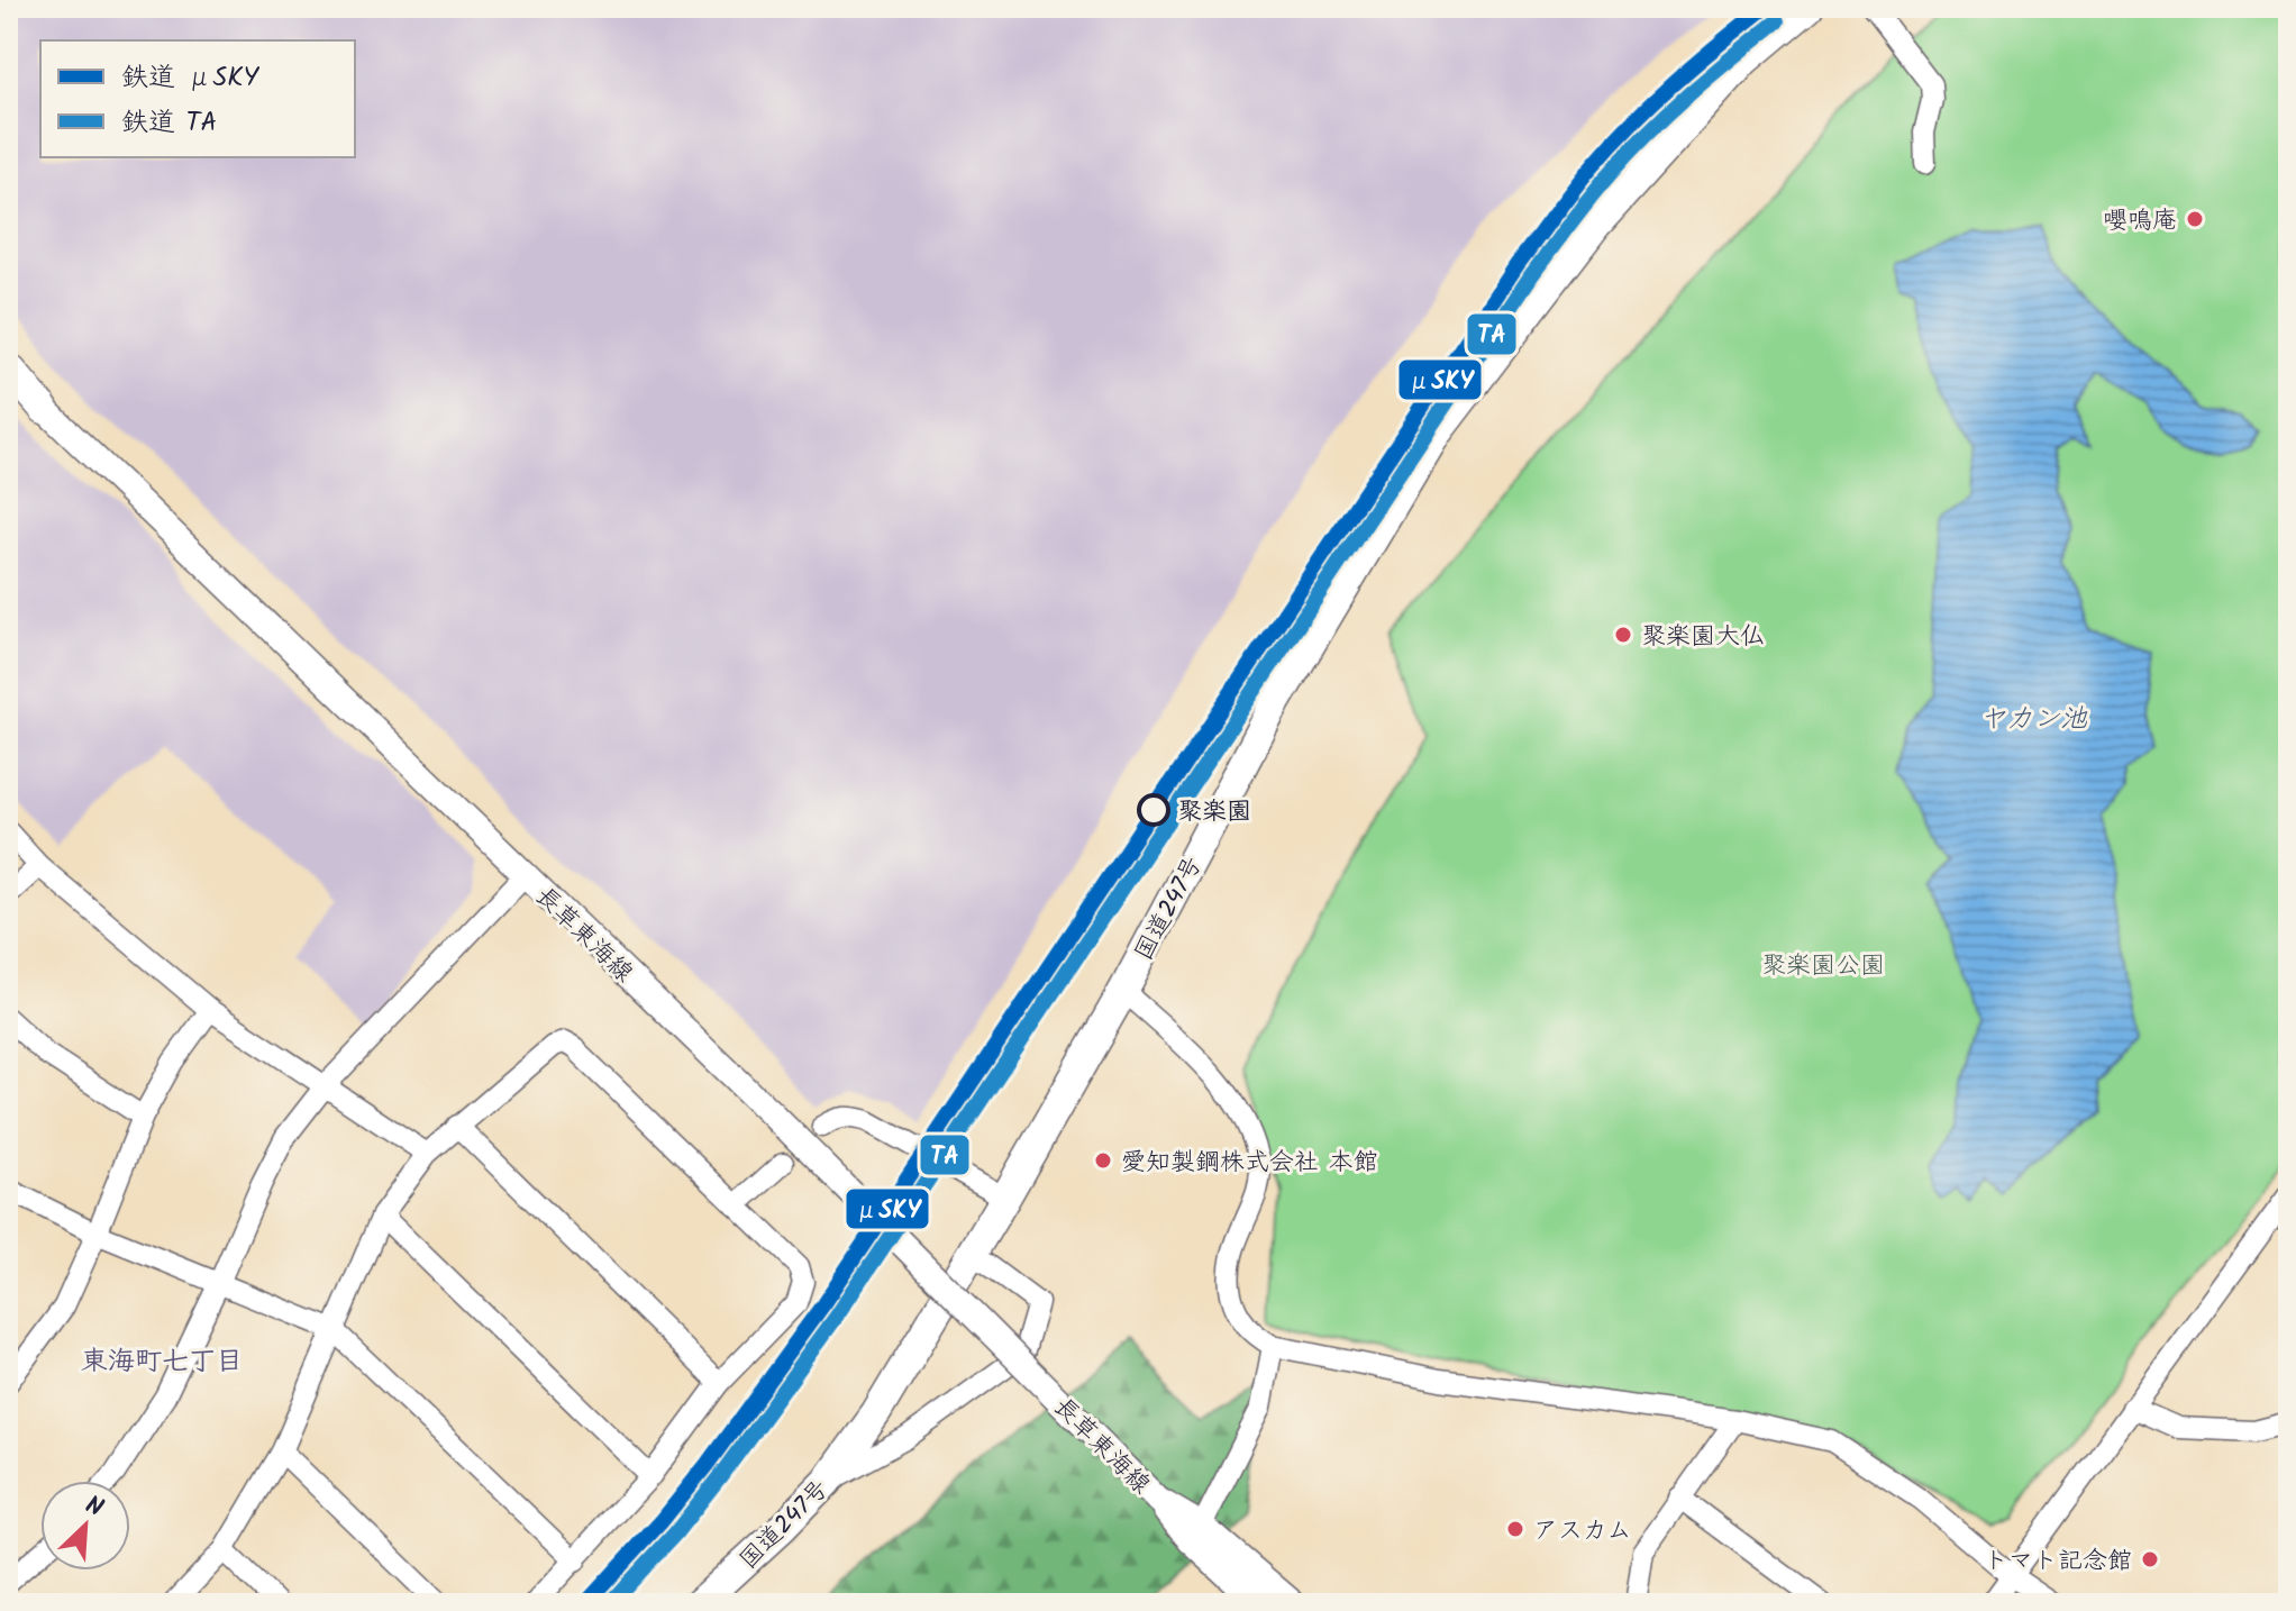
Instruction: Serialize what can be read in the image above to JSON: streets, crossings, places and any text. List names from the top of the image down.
{
  "streets": {
    "highway": ["国道247号"],
    "main road": ["長草東海線"]
  },
  "districts": ["東海町七丁目"],
  "water": ["ヤカン池"],
  "parks": ["聚楽園公園"],
  "places": [
    "嚶鳴庵",
    "聚楽園大仏",
    "聚楽園",
    "愛知製鋼株式会社 本館",
    "アスカム",
    "トマト記念館"
  ],
  "lines": ["rail line μSKY", "rail line TA"],
  "legend": ["鉄道 μSKY", "鉄道 TA"],
  "north": "top right"
}
